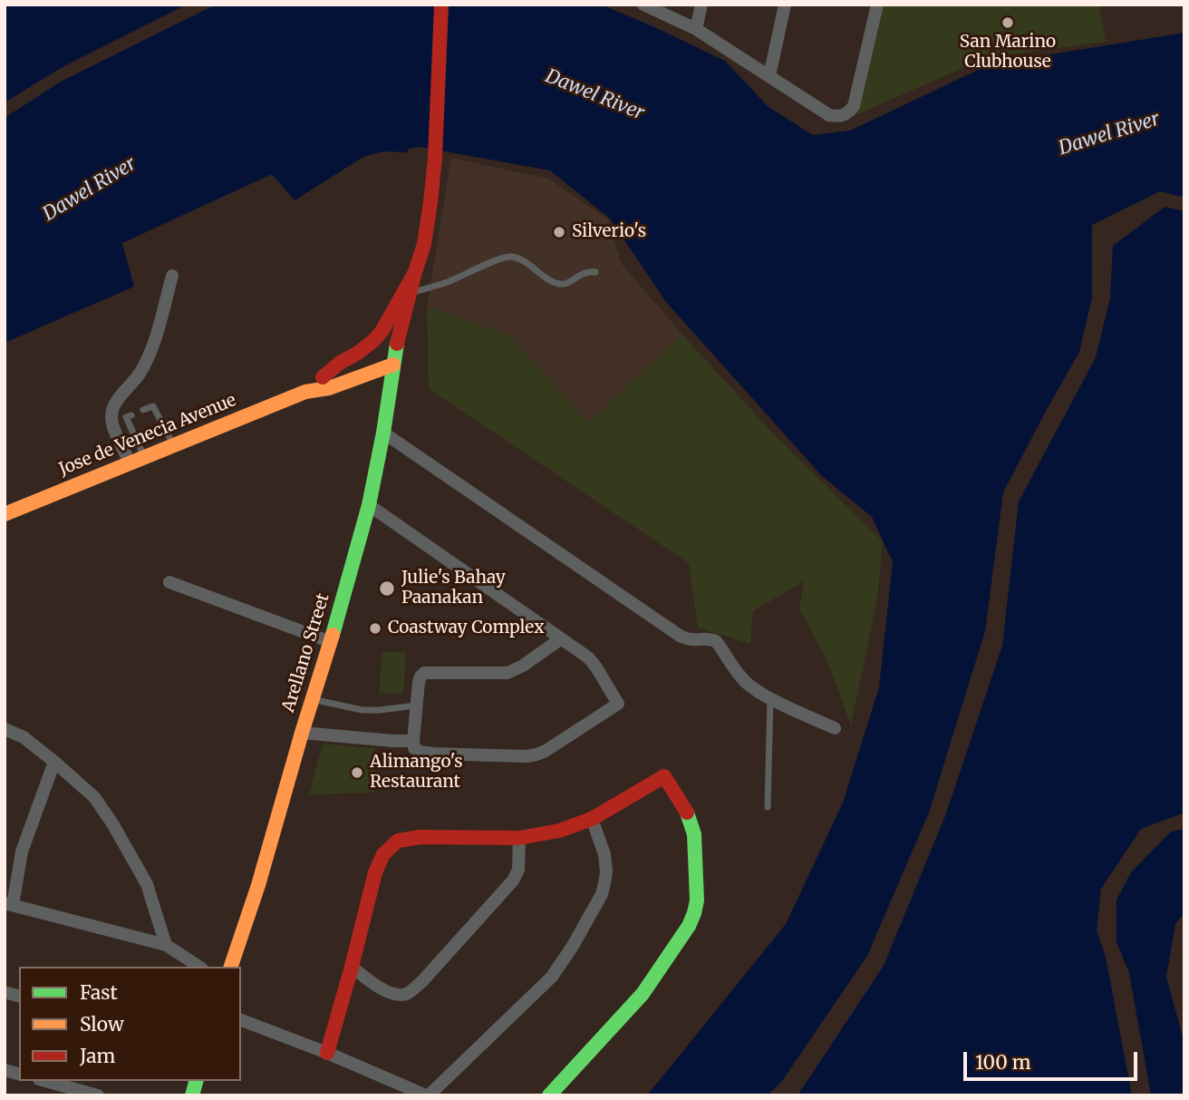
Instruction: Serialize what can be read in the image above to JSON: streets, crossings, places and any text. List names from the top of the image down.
{
  "streets": {
    "main road": ["Jose de Venecia Avenue", "Arellano Street"]
  },
  "crossings": [
    ["Jose de Venecia Avenue", "Arellano Street"]
  ],
  "water": ["Dawel River"],
  "places": [
    "San Marino Clubhouse",
    "Silverio's",
    "Julie's Bahay Paanakan",
    "Coastway Complex",
    "Alimango's Restaurant"
  ],
  "legend": ["Fast", "Slow", "Jam"],
  "scale_bar": "100 m"
}
